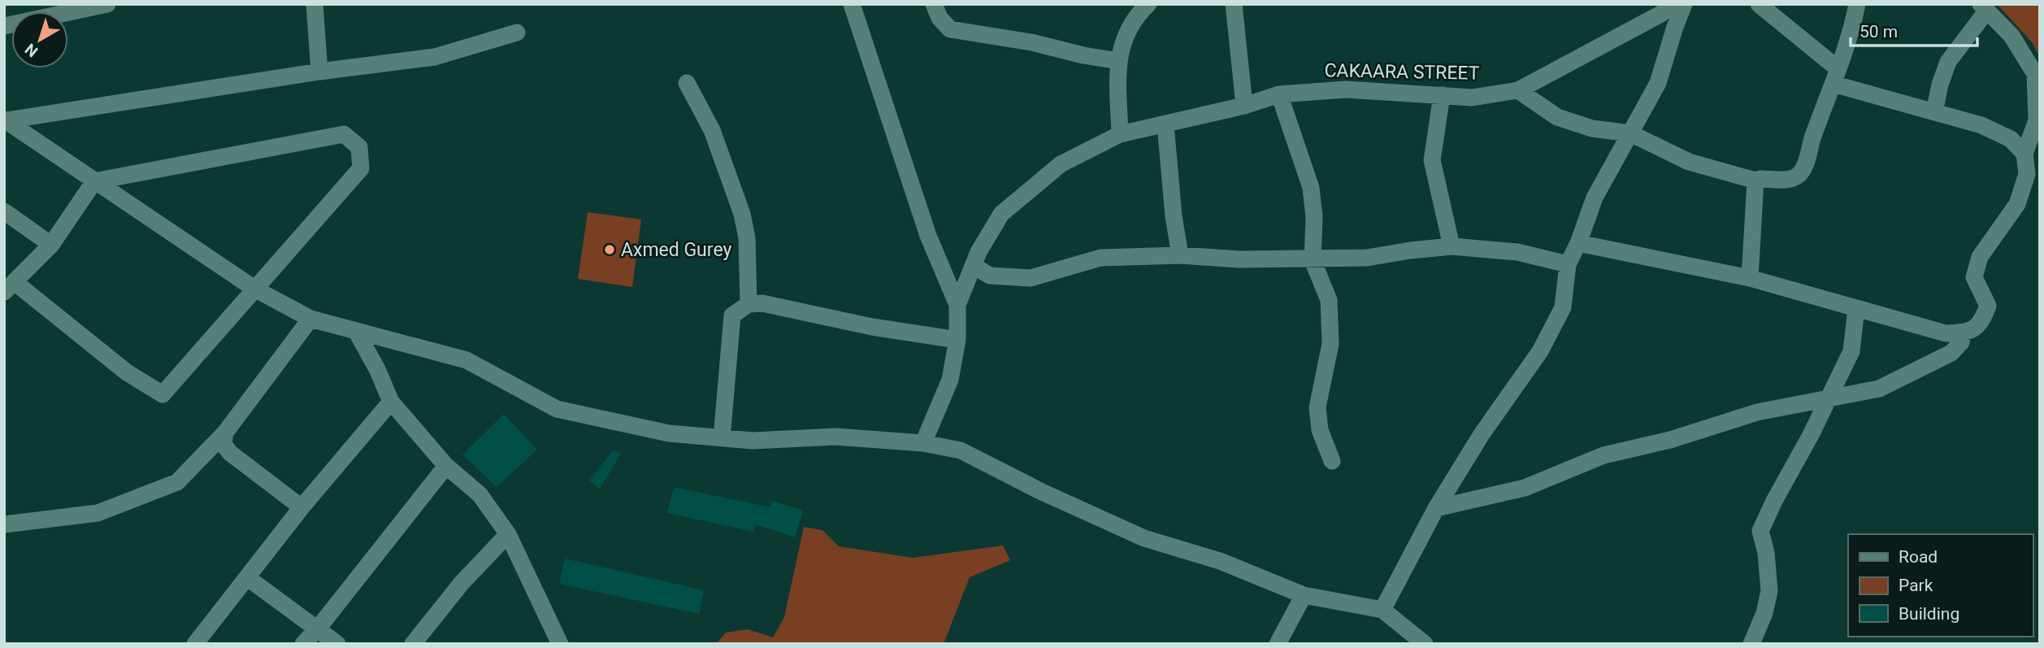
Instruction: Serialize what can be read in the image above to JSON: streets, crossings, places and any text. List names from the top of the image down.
{
  "streets": {
    "street": ["CAKAARA STREET"]
  },
  "places": ["Axmed Gurey"],
  "legend": ["Road", "Park", "Building"],
  "scale_bar": "50 m",
  "north": "bottom left"
}
